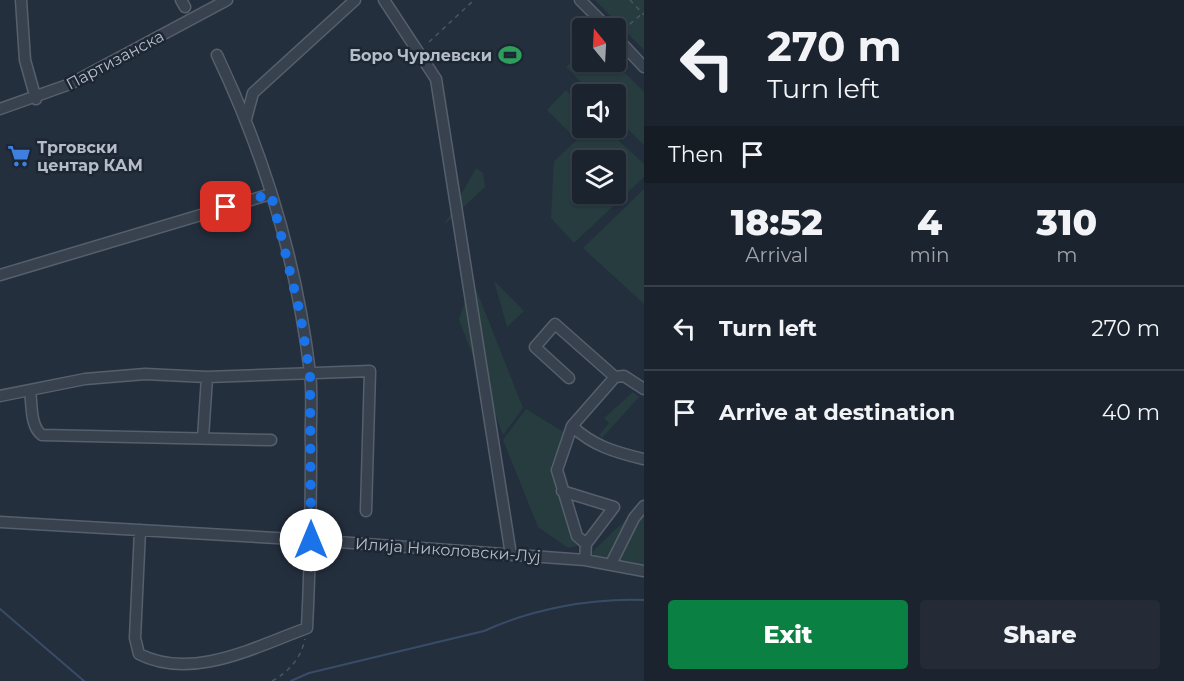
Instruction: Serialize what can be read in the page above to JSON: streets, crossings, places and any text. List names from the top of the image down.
{
  "streets": {
    "street": ["Партизанска", "Илија Николовски-Луј"]
  },
  "places": {
    "sports": ["Боро Чурлевски"],
    "supermarket": ["Трговски центар КАМ"]
  },
  "north": "top",
  "page": {
    "turn": ["270 m", "Turn left"],
    "then": "Then",
    "eta": [
      "18:52",
      "Arrival",
      "4",
      "min",
      "310",
      "m"
    ],
    "list": [
      {
        "name": "Turn left",
        "value": "270 m"
      },
      {
        "name": "Arrive at destination",
        "value": "40 m"
      }
    ],
    "buttons": ["Exit", "Share"]
  }
}
